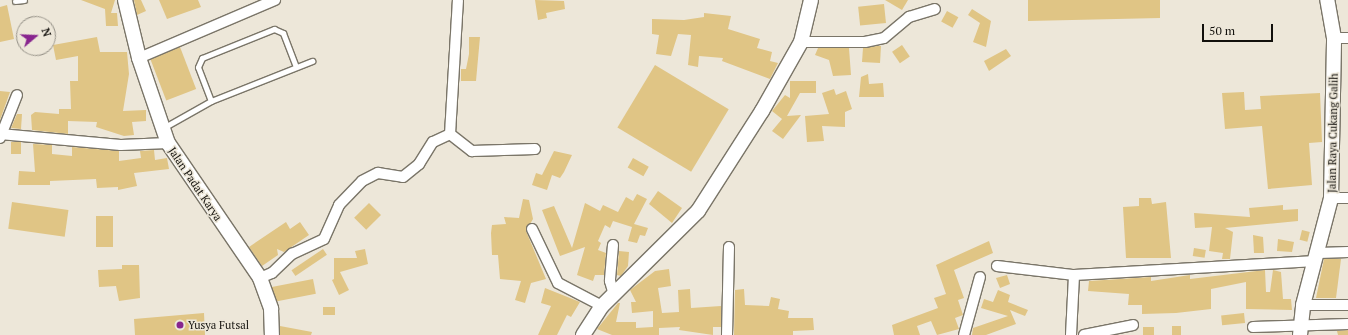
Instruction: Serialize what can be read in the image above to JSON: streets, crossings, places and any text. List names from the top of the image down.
{
  "streets": {
    "street": ["Jalan Raya Cukang Galih", "Jalan Padat Karya"]
  },
  "places": ["Yusya Futsal"],
  "scale_bar": "50 m",
  "north": "right"
}
